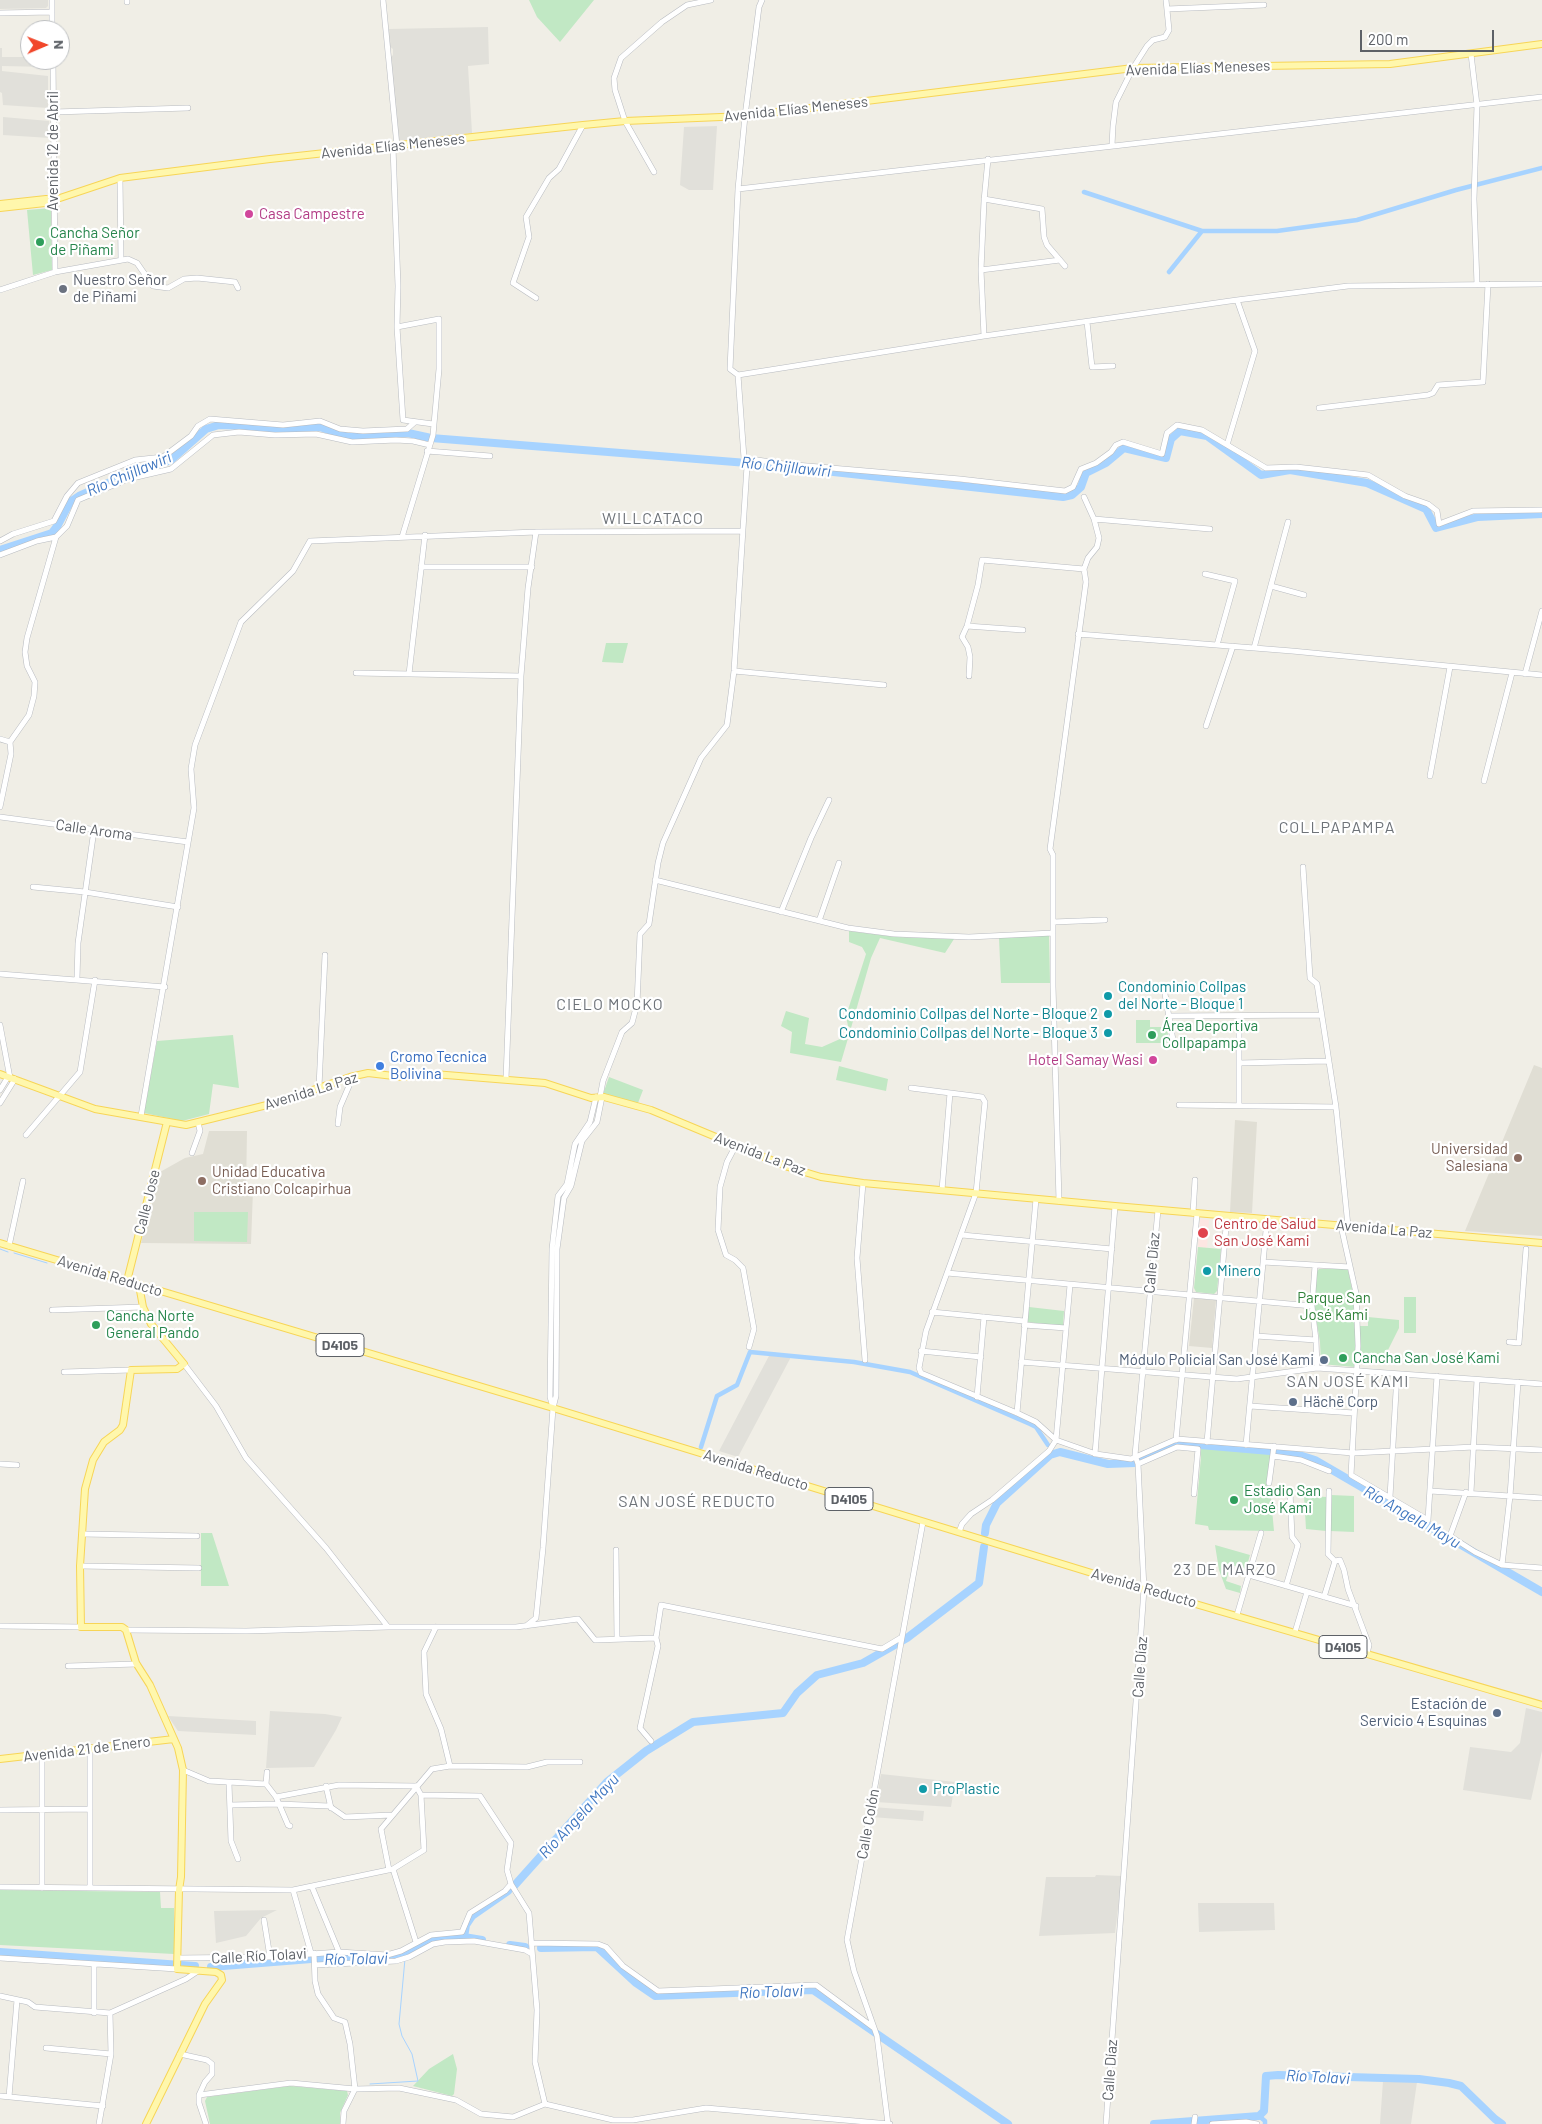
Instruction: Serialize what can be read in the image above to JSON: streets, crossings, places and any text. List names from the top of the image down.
{
  "streets": {
    "main road": [
      "Avenida Elías Meneses",
      "Avenida La Paz",
      "Calle Jose",
      "Avenida Reducto",
      "D4105",
      "Avenida 21 de Enero",
      "Calle Río Tolavi"
    ],
    "street": [
      "Avenida 12 de Abril",
      "Calle Aroma",
      "Calle Díaz",
      "Calle Colón"
    ]
  },
  "crossings": [
    ["Avenida Elías Meneses", "Avenida 12 de Abril"],
    ["Avenida La Paz", "Calle Jose"],
    ["Avenida La Paz", "Calle Díaz"],
    ["Calle Jose", "Avenida Reducto"],
    ["Calle Díaz", "Avenida Reducto"],
    ["Avenida Reducto", "Calle Colón"]
  ],
  "districts": [
    "WILLCATACO",
    "COLLPAPAMPA",
    "CIELO MOCKO",
    "SAN JOSÉ KAMI",
    "SAN JOSÉ REDUCTO",
    "23 DE MARZO"
  ],
  "water": ["Río Chijllawiri", "Río Angela Mayu", "Río Tolavi"],
  "parks": ["Parque San José Kami"],
  "places": [
    "Casa Campestre",
    "Cancha Señor de Piñami",
    "Nuestro Señor de Piñami",
    "Condominio Collpas del Norte - Bloque 1",
    "Condominio Collpas del Norte - Bloque 2",
    "Condominio Collpas del Norte - Bloque 3",
    "Área Deportiva Collpapampa",
    "Hotel Samay Wasi",
    "Cromo Tecnica Bolivina",
    "Universidad Salesiana",
    "Unidad Educativa Cristiano Colcapirhua",
    "Centro de Salud San José Kami",
    "Minero",
    "Cancha Norte General Pando",
    "Cancha San José Kami",
    "Módulo Policial San José Kami",
    "Hächë Corp",
    "Estadio San José Kami",
    "Estación de Servicio 4 Esquinas",
    "ProPlastic"
  ],
  "scale_bar": "200 m",
  "north": "right"
}
